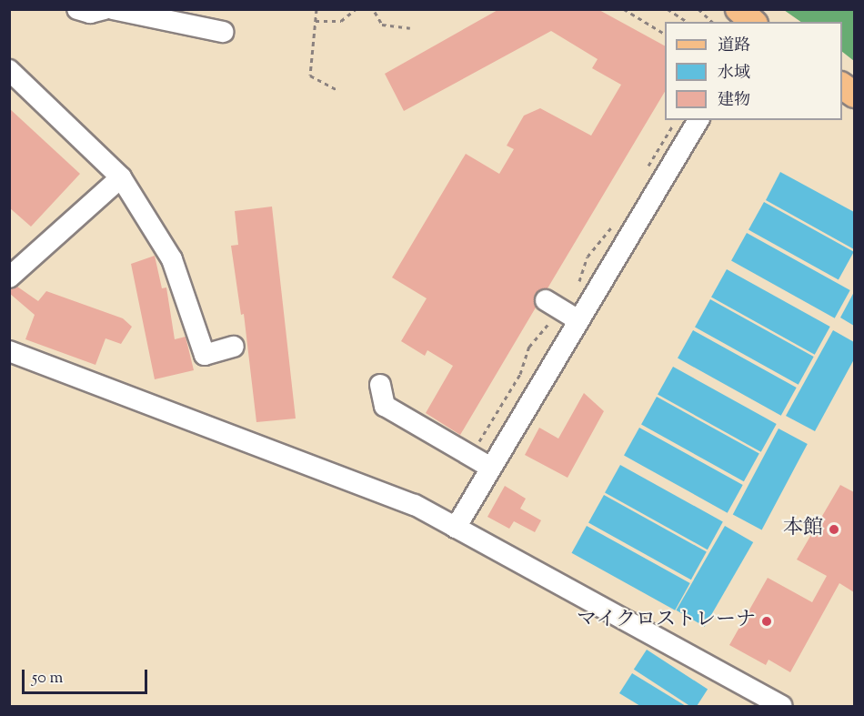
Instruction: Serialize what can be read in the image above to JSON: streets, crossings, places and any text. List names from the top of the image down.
{
  "places": ["本館", "マイクロストレーナ"],
  "legend": ["道路", "水域", "建物"],
  "scale_bar": "50 m"
}
